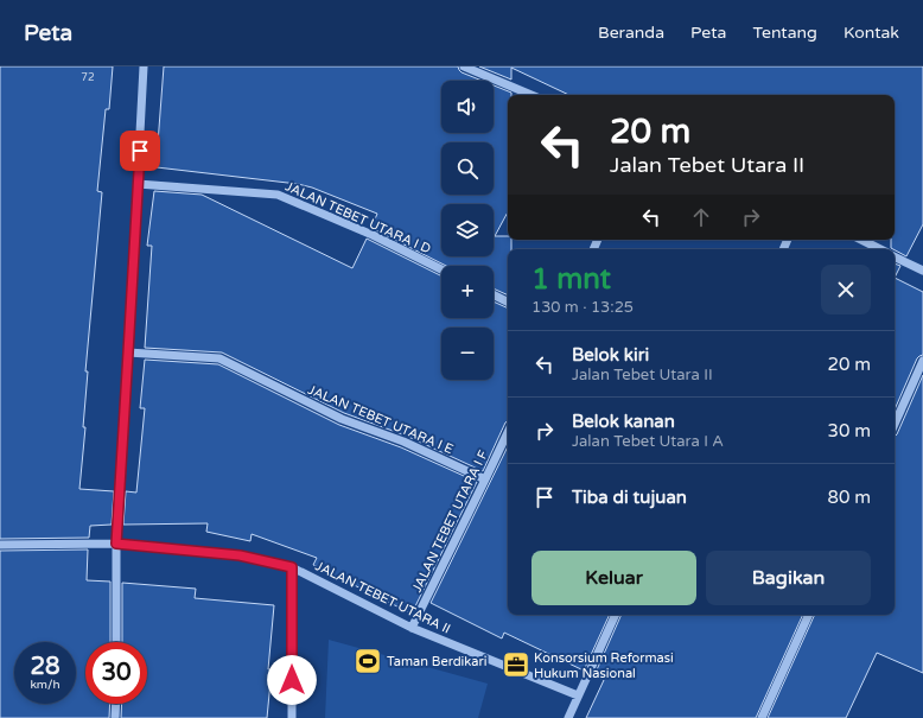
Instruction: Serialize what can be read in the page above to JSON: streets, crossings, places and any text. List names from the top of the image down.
{
  "streets": {
    "street": [
      "JALAN TEBET UTARA I D",
      "JALAN TEBET UTARA I E",
      "JALAN TEBET UTARA I F",
      "JALAN TEBET UTARA II"
    ]
  },
  "crossings": [
    ["JALAN TEBET UTARA I E", "JALAN TEBET UTARA I F"],
    ["JALAN TEBET UTARA I F", "JALAN TEBET UTARA II"]
  ],
  "places": {
    "sports": ["Taman Berdikari"],
    "office": ["Konsorsium Reformasi Hukum Nasional"]
  },
  "house_numbers": ["72"],
  "page": {
    "header": "Peta",
    "nav": [
      "Beranda",
      "Peta",
      "Tentang",
      "Kontak"
    ],
    "map_buttons": ["+", "−"],
    "turn": ["20 m", "Jalan Tebet Utara II"],
    "heading": ["1 mnt", "130 m · 13:25"],
    "list": [
      {
        "name": "Belok kiri",
        "note": "Jalan Tebet Utara II",
        "value": "20 m"
      },
      {
        "name": "Belok kanan",
        "note": "Jalan Tebet Utara I A",
        "value": "30 m"
      },
      {
        "name": "Tiba di tujuan",
        "value": "80 m"
      }
    ],
    "buttons": ["Keluar", "Bagikan"],
    "speed": "28 km/h",
    "limit": "30"
  }
}
